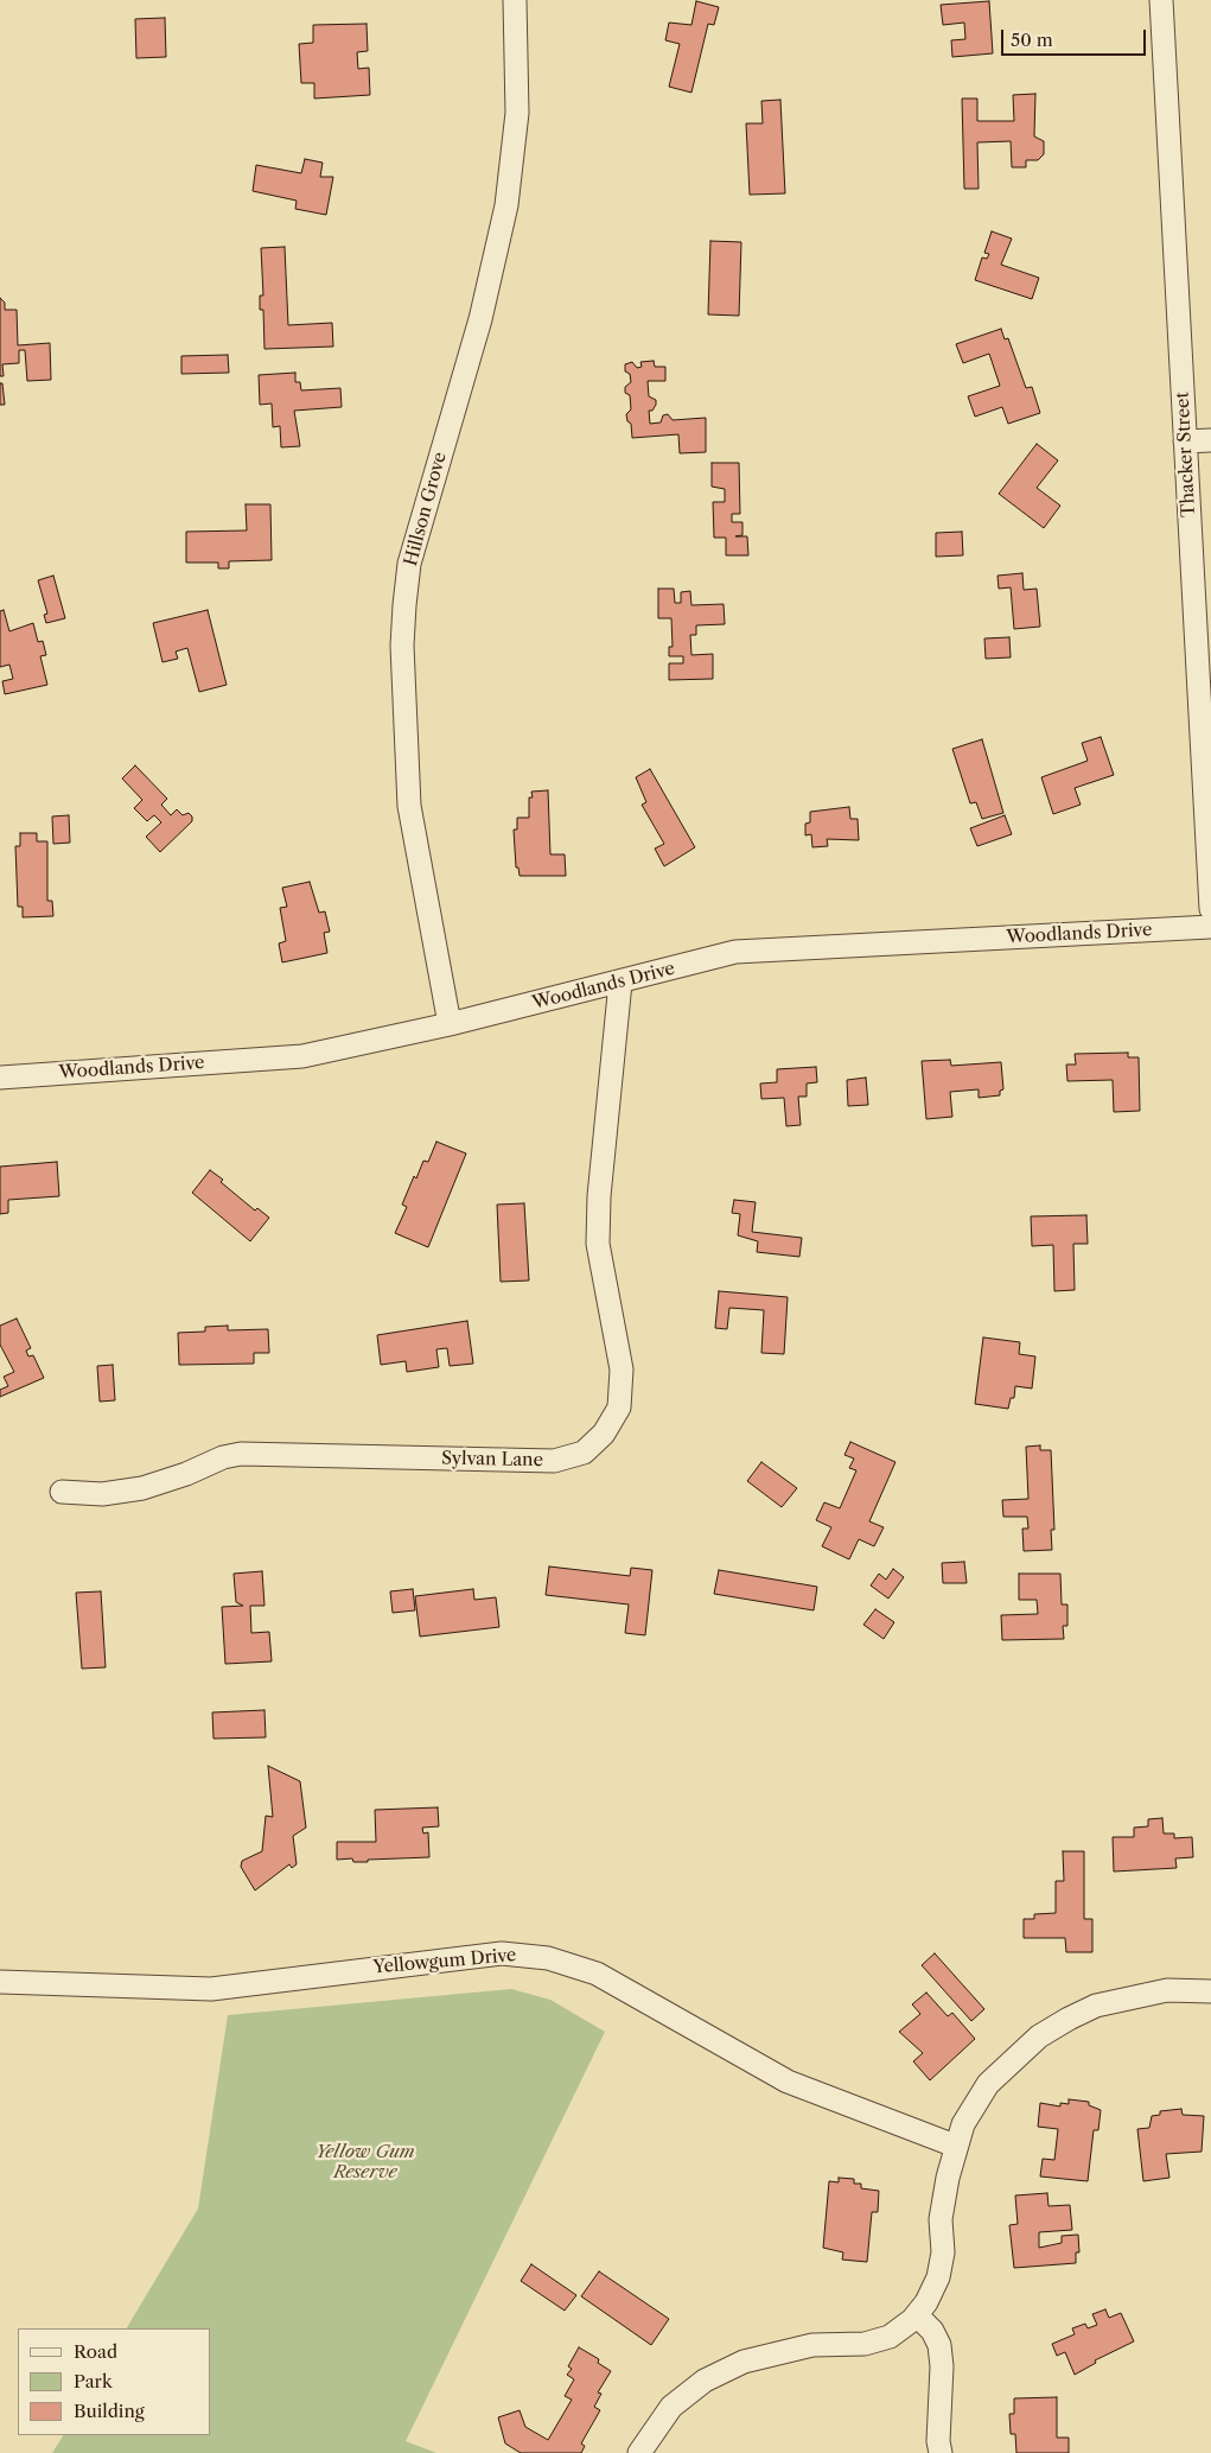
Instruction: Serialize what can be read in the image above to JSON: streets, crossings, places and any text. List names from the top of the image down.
{
  "streets": {
    "street": [
      "Thacker Street",
      "Hillson Grove",
      "Woodlands Drive",
      "Sylvan Lane",
      "Yellowgum Drive"
    ]
  },
  "crossings": [
    ["Hillson Grove", "Woodlands Drive"],
    ["Woodlands Drive", "Sylvan Lane"]
  ],
  "parks": ["Yellow Gum Reserve"],
  "legend": ["Road", "Park", "Building"],
  "scale_bar": "50 m"
}
